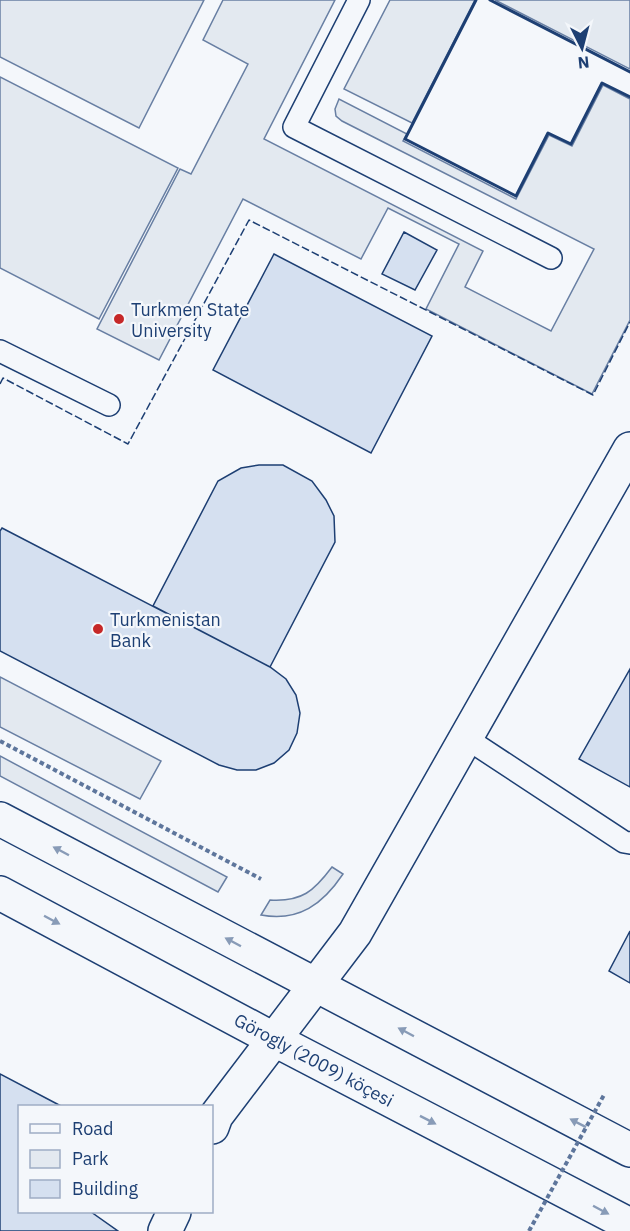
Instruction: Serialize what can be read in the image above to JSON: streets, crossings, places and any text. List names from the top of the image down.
{
  "streets": {
    "street": ["Görogly (2009) köçesi"]
  },
  "places": ["Turkmen State University", "Turkmenistan Bank"],
  "legend": ["Road", "Park", "Building"],
  "north": "bottom"
}
